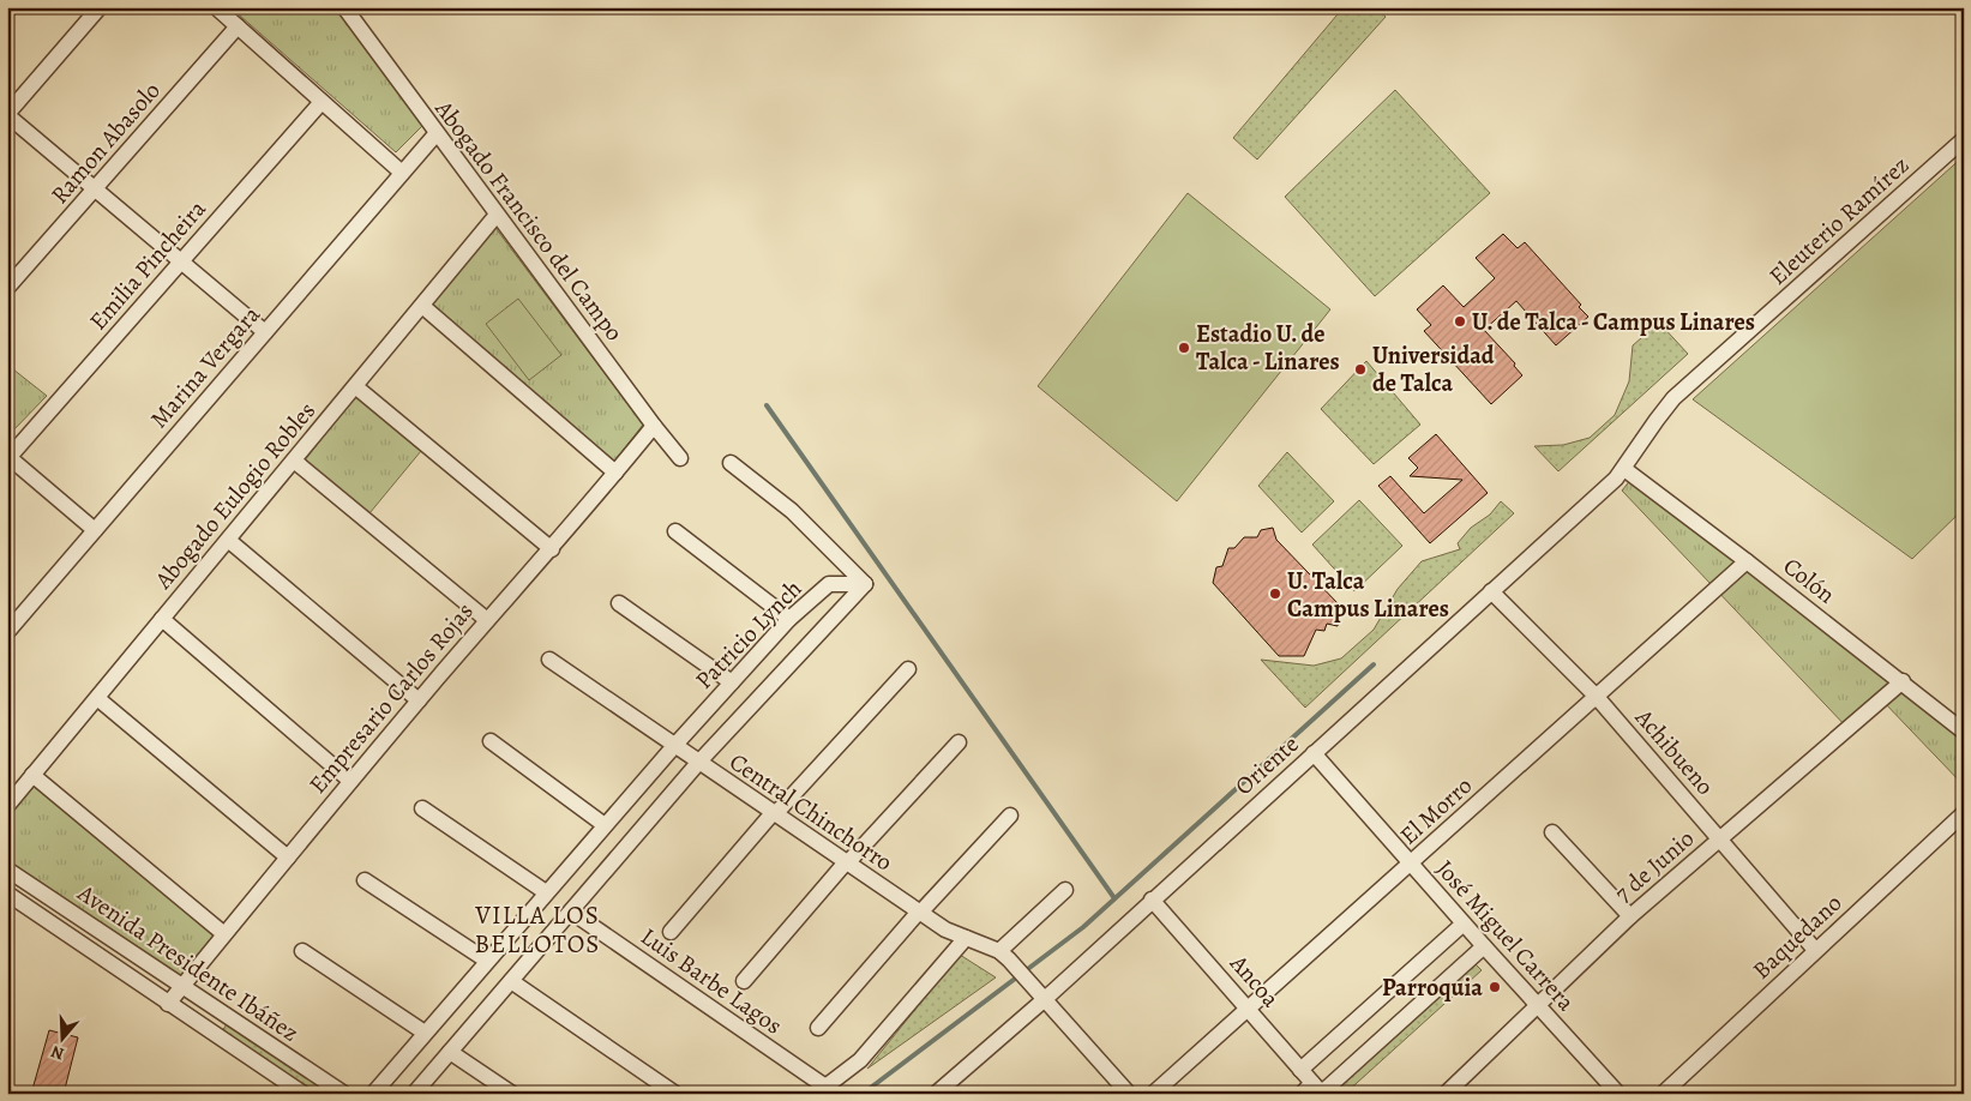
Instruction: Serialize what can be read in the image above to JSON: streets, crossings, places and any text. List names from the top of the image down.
{
  "streets": {
    "street": [
      "Ramon Abasolo",
      "Abogado Francisco del Campo",
      "Eleuterio Ramírez",
      "Emilia Pincheira",
      "Marina Vergara",
      "Abogado Eulogio Robles",
      "Colón",
      "Patricio Lynch",
      "Empresario Carlos Rojas",
      "Achibueno",
      "Oriente",
      "El Morro",
      "Central Chinchorro",
      "7 de Junio",
      "José Miguel Carrera",
      "Baquedano",
      "Avenida Presidente Ibáñez",
      "Luis Barbe Lagos",
      "Ancoa"
    ]
  },
  "crossings": [
    ["Abogado Francisco del Campo", "Marina Vergara"],
    ["Abogado Francisco del Campo", "Abogado Eulogio Robles"],
    ["Abogado Francisco del Campo", "Empresario Carlos Rojas"],
    ["Eleuterio Ramírez", "Colón"],
    ["Eleuterio Ramírez", "Oriente"],
    ["Colón", "Oriente"],
    ["Colón", "El Morro"],
    ["Colón", "7 de Junio"],
    ["Patricio Lynch", "Central Chinchorro"],
    ["Patricio Lynch", "Luis Barbe Lagos"],
    ["Empresario Carlos Rojas", "Avenida Presidente Ibáñez"],
    ["Achibueno", "Oriente"],
    ["Achibueno", "El Morro"],
    ["Achibueno", "7 de Junio"],
    ["Achibueno", "Baquedano"],
    ["Oriente", "Central Chinchorro"],
    ["Oriente", "José Miguel Carrera"],
    ["Oriente", "Ancoa"],
    ["El Morro", "José Miguel Carrera"],
    ["El Morro", "Ancoa"],
    ["7 de Junio", "José Miguel Carrera"]
  ],
  "districts": ["VILLA LOS BELLOTOS"],
  "places": [
    "U. de Talca - Campus Linares",
    "Estadio U. de Talca - Linares",
    "Universidad de Talca",
    "U. Talca Campus Linares",
    "Parroquia"
  ],
  "north": "bottom"
}
